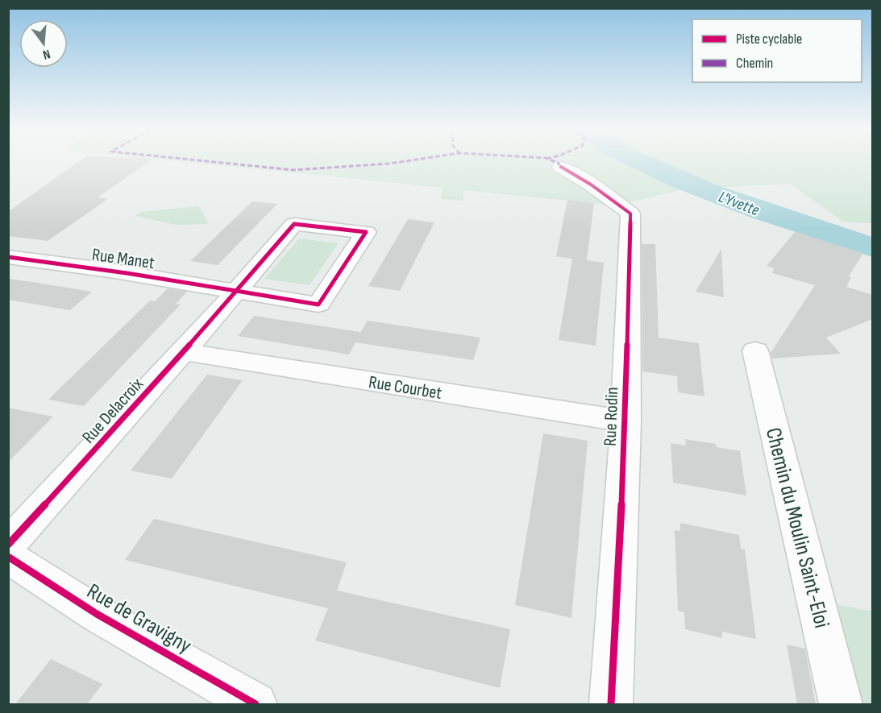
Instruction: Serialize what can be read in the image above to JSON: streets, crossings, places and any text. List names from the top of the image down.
{
  "streets": {
    "street": [
      "Rue Manet",
      "Rue Courbet",
      "Rue Delacroix",
      "Rue Rodin",
      "Chemin du Moulin Saint-Eloi",
      "Rue de Gravigny"
    ]
  },
  "crossings": [
    ["Rue Manet", "Rue Delacroix"],
    ["Rue Courbet", "Rue Delacroix"],
    ["Rue Courbet", "Rue Rodin"]
  ],
  "water": ["L'Yvette"],
  "legend": ["Piste cyclable", "Chemin"],
  "north": "bottom"
}
